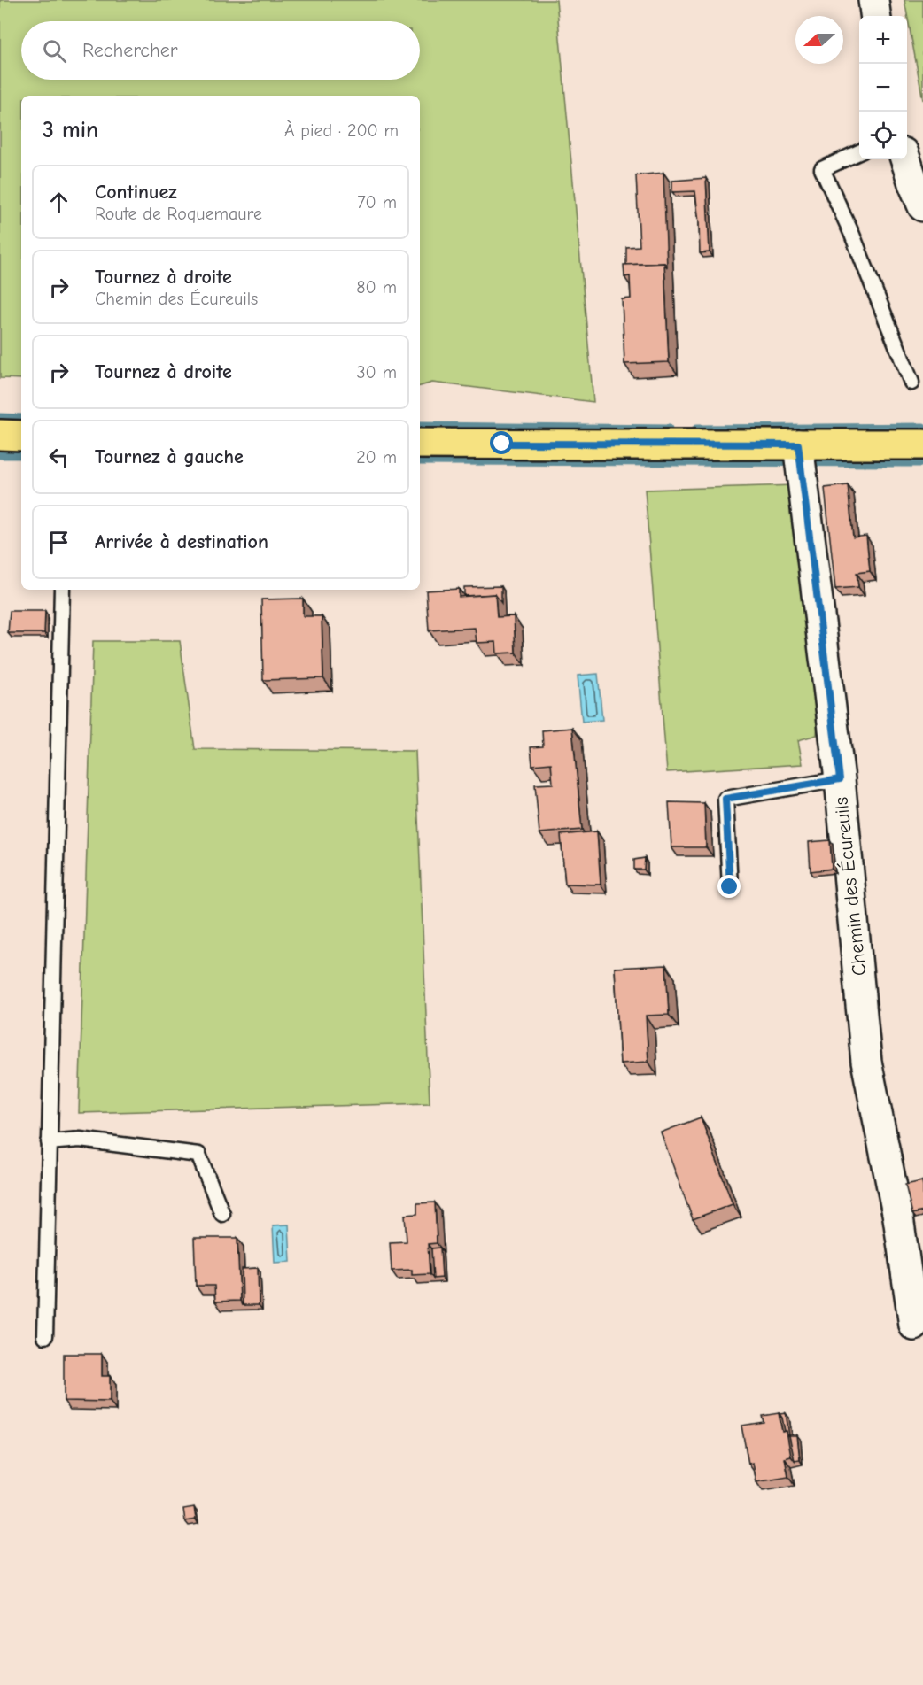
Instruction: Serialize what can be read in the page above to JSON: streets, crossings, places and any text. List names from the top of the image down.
{
  "streets": {
    "street": ["Chemin des Écureuils"]
  },
  "north": "left",
  "page": {
    "map_buttons": ["+", "−"],
    "search": "Rechercher",
    "heading": ["3 min", "À pied · 200 m"],
    "list": [
      ["Continuez", "Route de Roquemaure", "70 m"],
      ["Tournez à droite", "Chemin des Écureuils", "80 m"],
      ["Tournez à droite", "30 m"],
      ["Tournez à gauche", "20 m"],
      "Arrivée à destination"
    ]
  }
}
